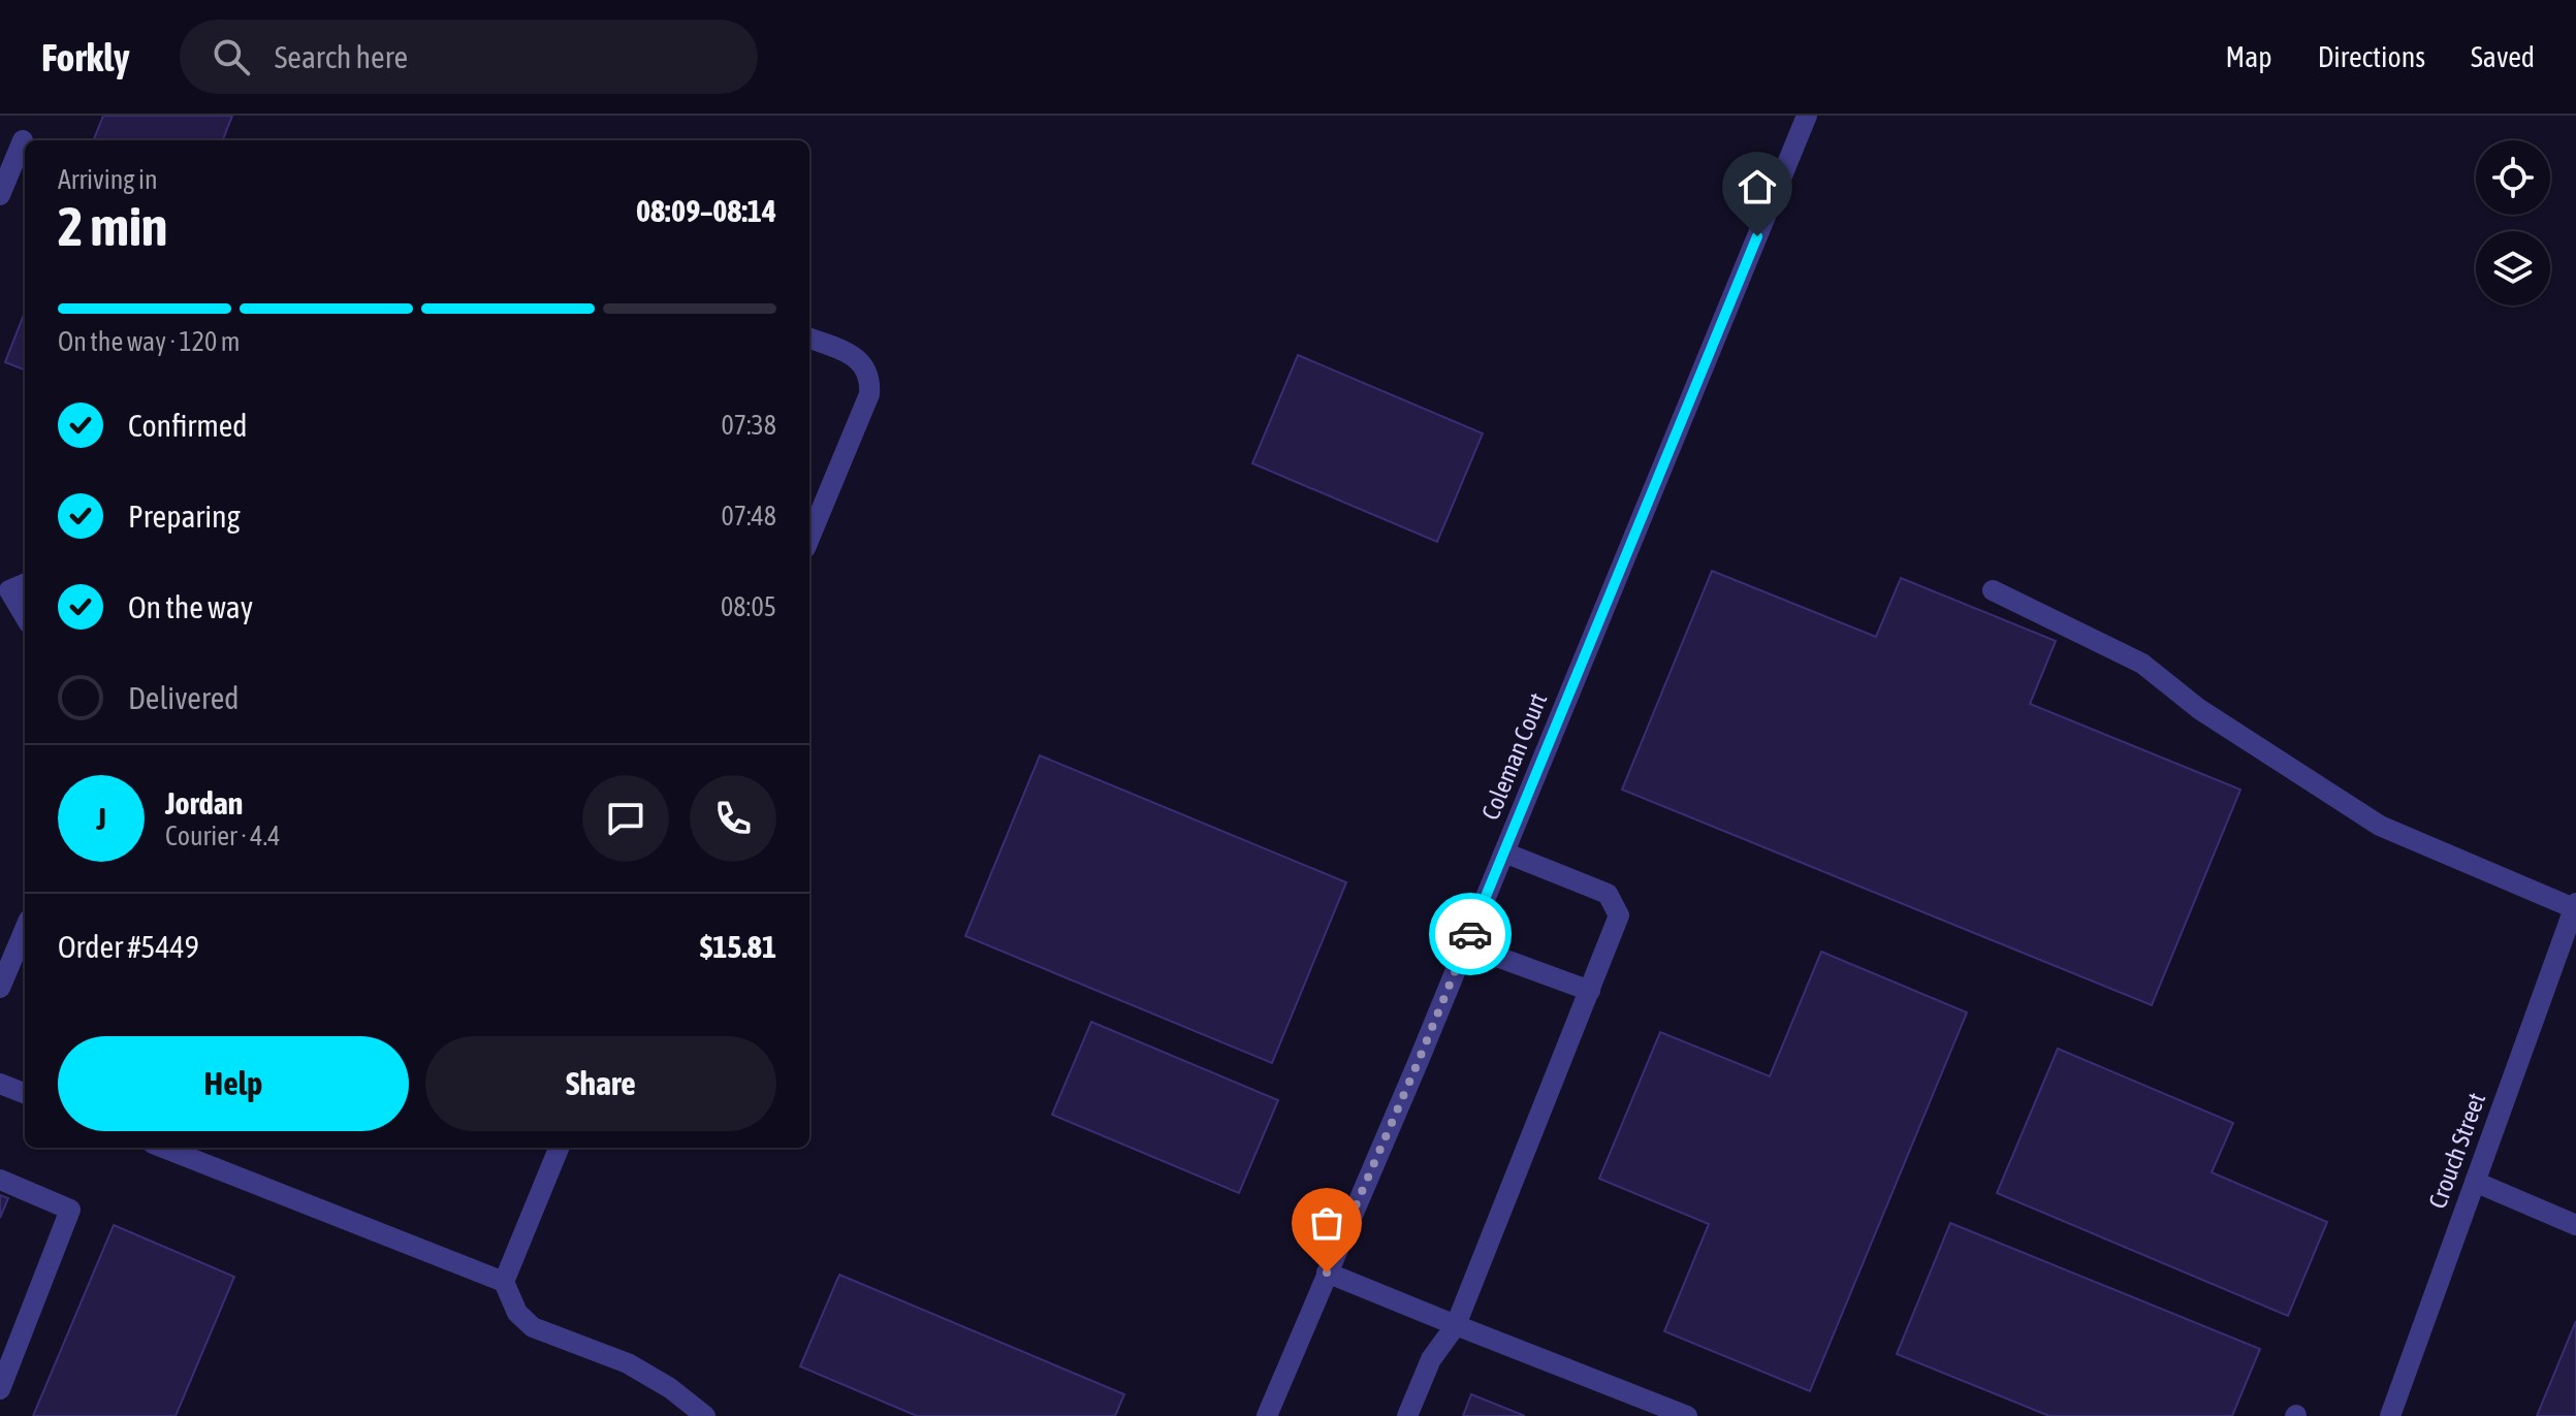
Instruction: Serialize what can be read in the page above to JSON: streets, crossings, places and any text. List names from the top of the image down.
{
  "streets": {
    "street": ["Coleman Court", "Crouch Street"]
  },
  "page": {
    "header": "Forkly",
    "search": "Search here",
    "nav": ["Map", "Directions", "Saved"],
    "heading": ["2 min", "Arriving in", "08:09–08:14"],
    "panel": [
      "Jordan",
      "Courier · 4.4",
      "Order #5449",
      "$15.81"
    ],
    "bar": "On the way · 120 m",
    "list": [
      ["Confirmed", "07:38"],
      ["Preparing", "07:48"],
      ["On the way", "08:05"],
      "Delivered"
    ],
    "round": "J",
    "buttons": ["Help", "Share"]
  }
}
